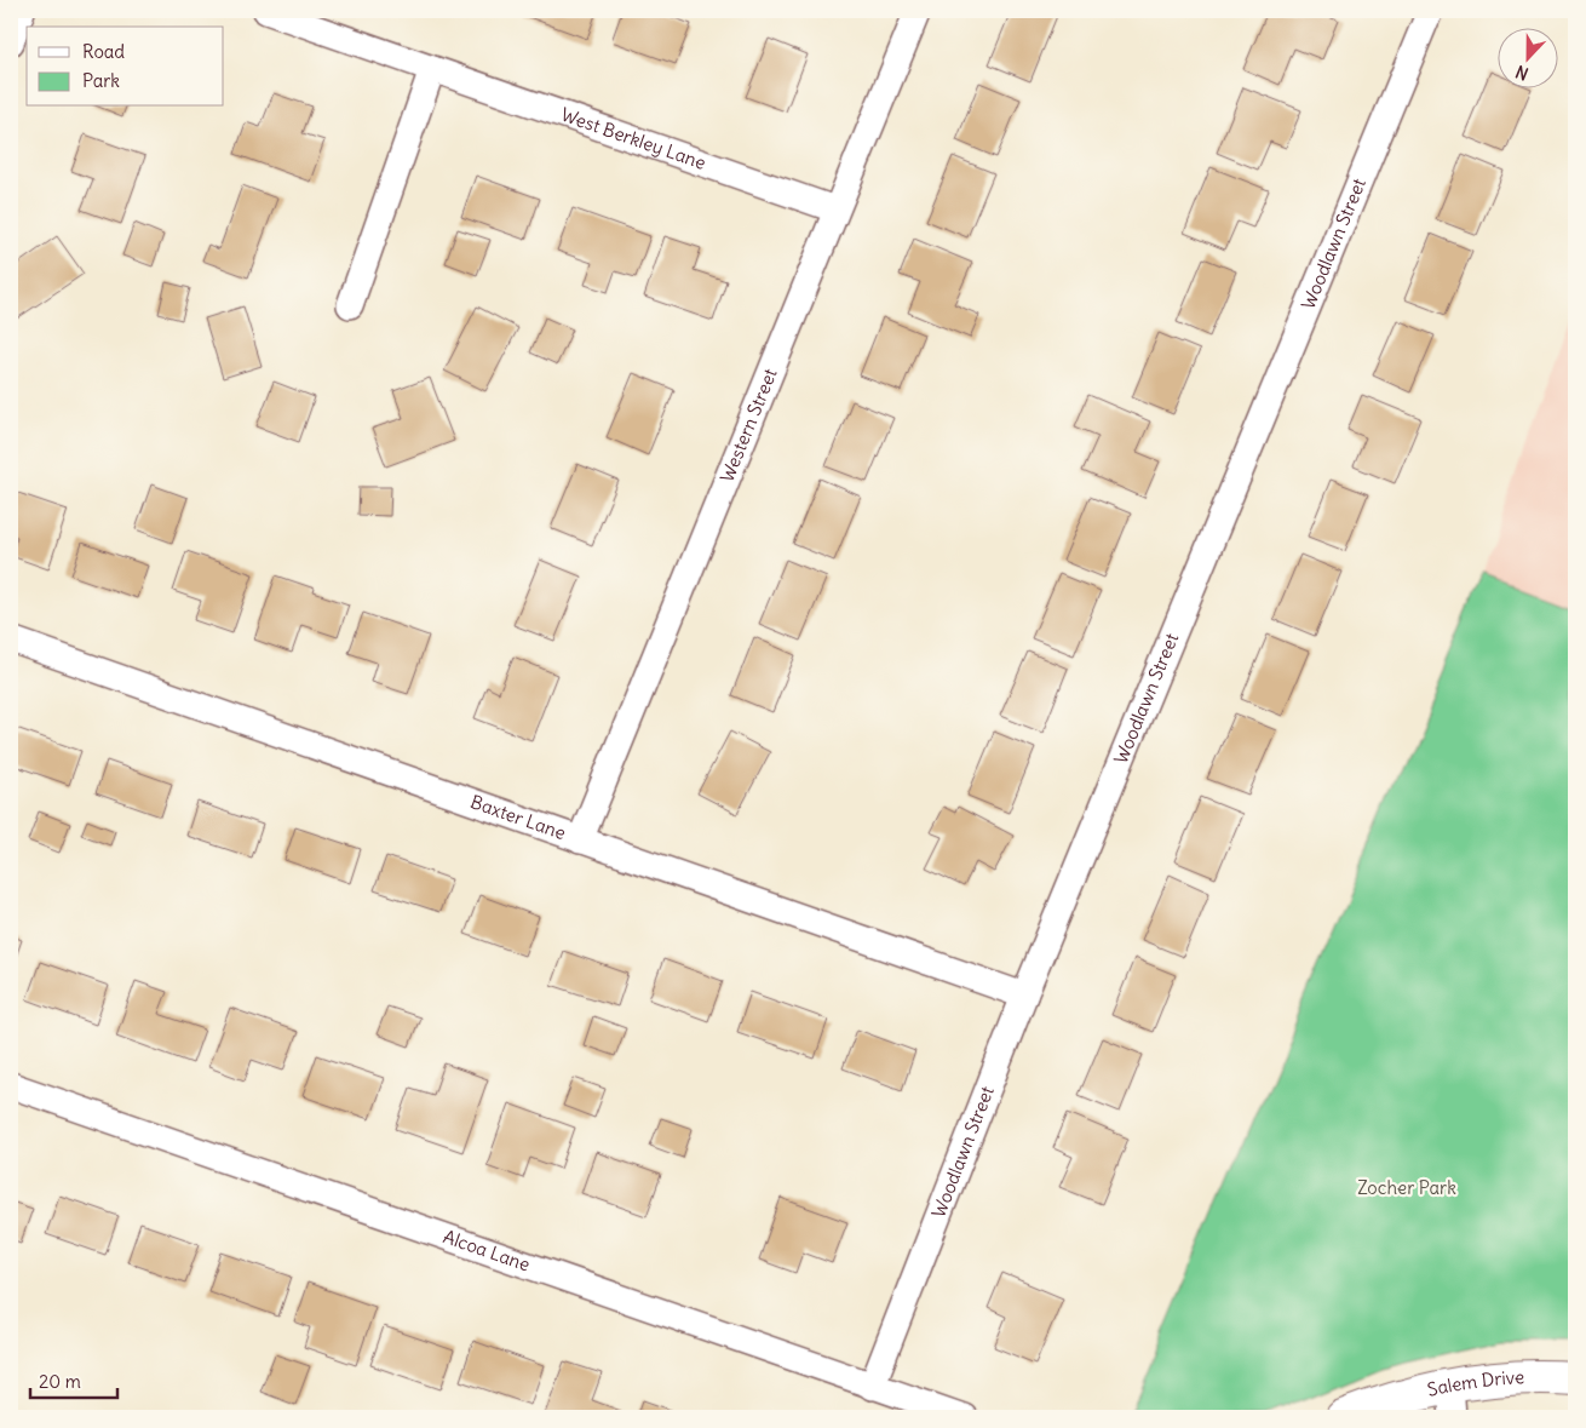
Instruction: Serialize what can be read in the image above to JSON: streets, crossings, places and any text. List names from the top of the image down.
{
  "streets": {
    "street": [
      "West Berkley Lane",
      "Woodlawn Street",
      "Western Street",
      "Baxter Lane",
      "Alcoa Lane",
      "Salem Drive"
    ]
  },
  "crossings": [
    ["West Berkley Lane", "Western Street"],
    ["Woodlawn Street", "Baxter Lane"],
    ["Woodlawn Street", "Alcoa Lane"],
    ["Western Street", "Baxter Lane"]
  ],
  "parks": ["Zocher Park"],
  "legend": ["Road", "Park"],
  "scale_bar": "20 m",
  "north": "bottom"
}
